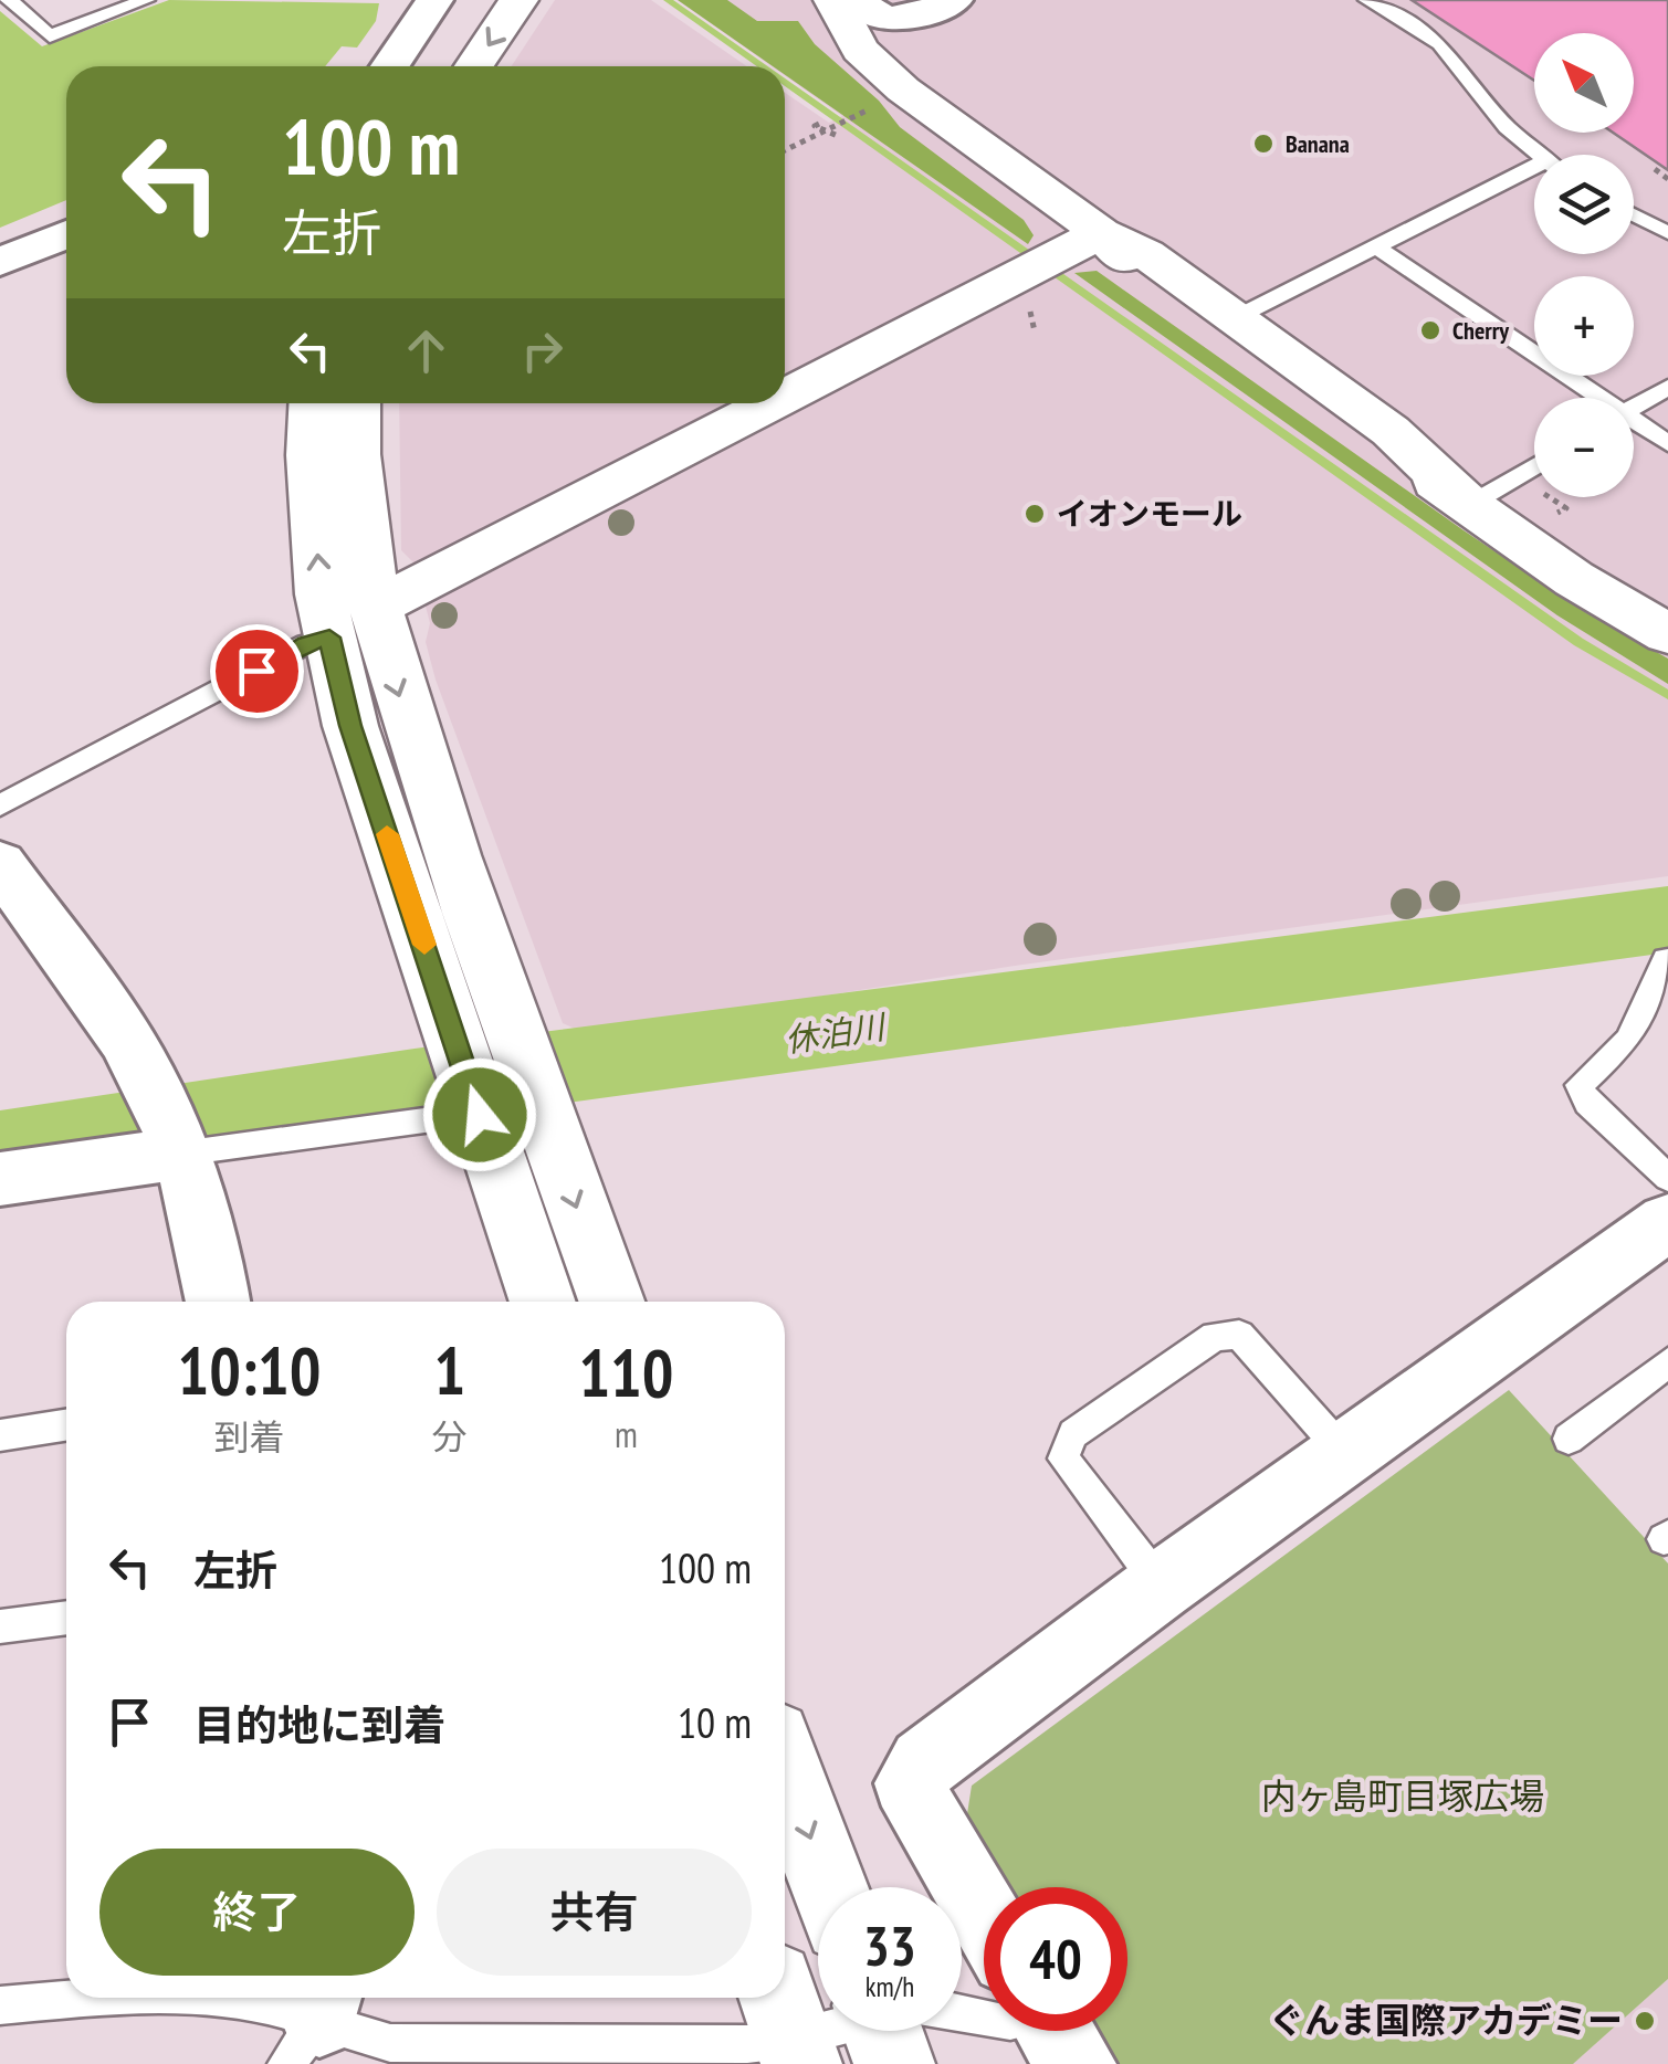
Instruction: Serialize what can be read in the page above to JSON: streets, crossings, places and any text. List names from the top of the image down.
{
  "water": ["休泊川"],
  "parks": ["内ヶ島町目塚広場"],
  "places": [
    "Banana",
    "Cherry",
    "イオンモール",
    "ぐんま国際アカデミー"
  ],
  "north": "top left",
  "page": {
    "map_buttons": ["+", "−"],
    "turn": ["100 m", "左折"],
    "eta": [
      "10:10",
      "到着",
      "1",
      "分",
      "110",
      "m"
    ],
    "list": [
      {
        "name": "左折",
        "value": "100 m"
      },
      {
        "name": "目的地に到着",
        "value": "10 m"
      }
    ],
    "buttons": ["終了", "共有"],
    "speed": "33 km/h",
    "limit": "40"
  }
}
